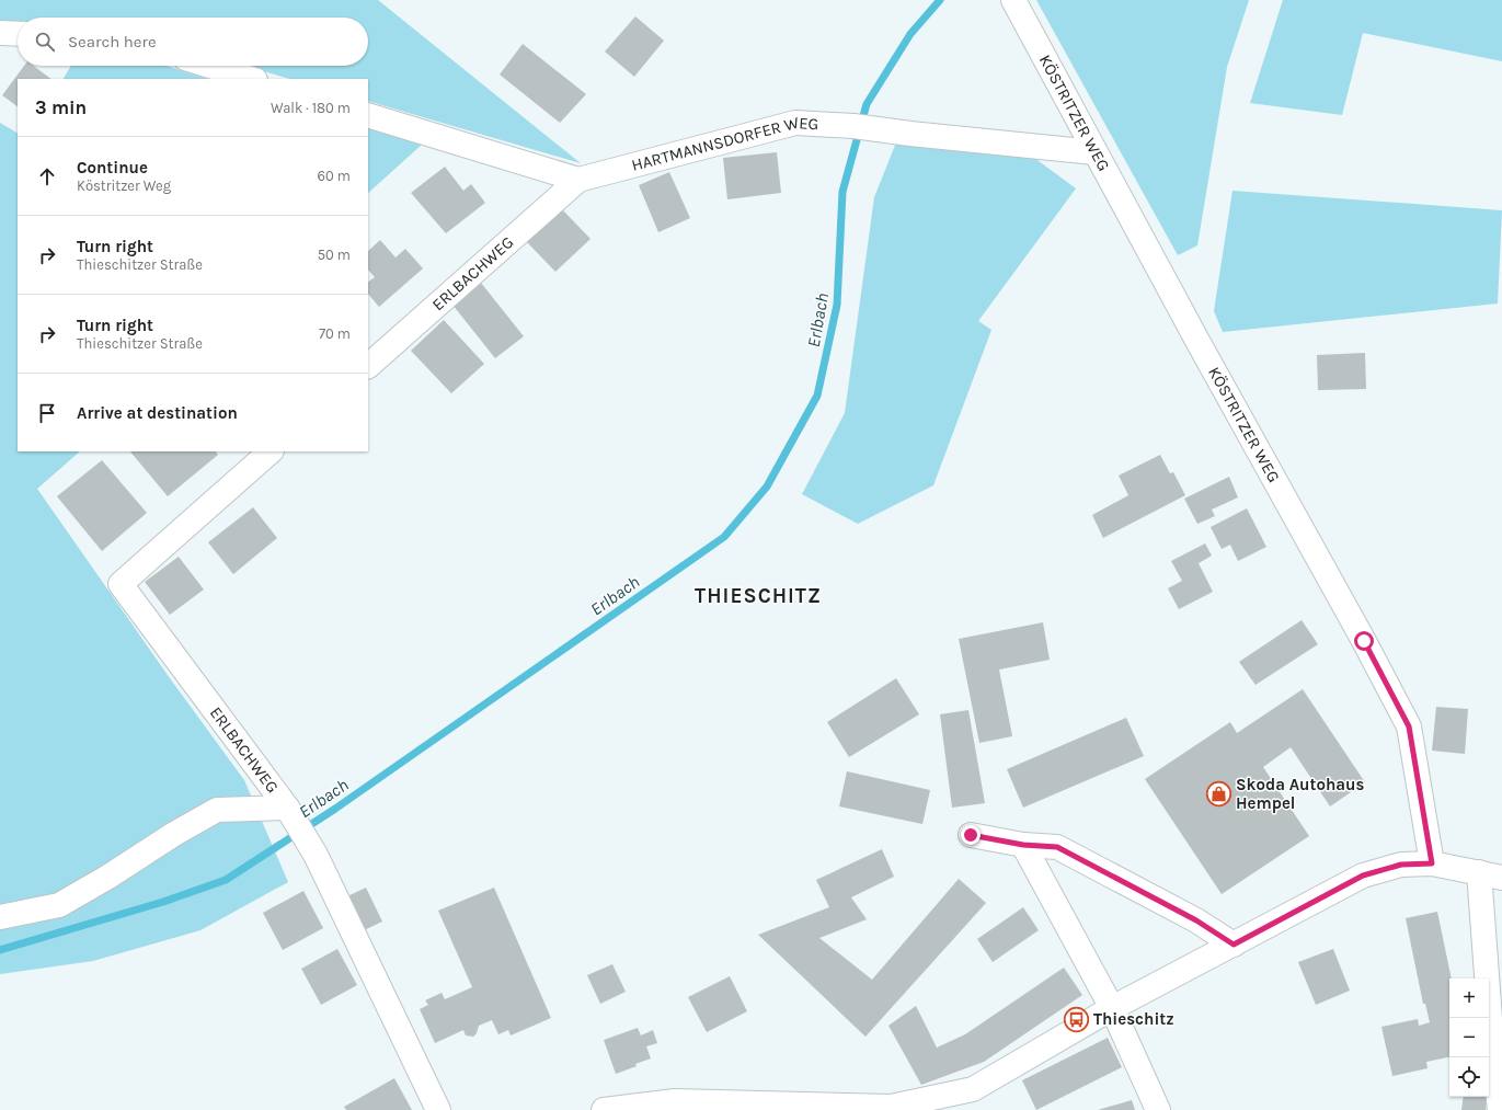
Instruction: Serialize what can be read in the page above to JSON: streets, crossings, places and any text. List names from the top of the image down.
{
  "streets": {
    "street": ["KÖSTRITZER WEG", "HARTMANNSDORFER WEG", "ERLBACHWEG"]
  },
  "crossings": [
    ["KÖSTRITZER WEG", "HARTMANNSDORFER WEG"],
    ["HARTMANNSDORFER WEG", "ERLBACHWEG"]
  ],
  "districts": ["THIESCHITZ"],
  "water": ["Erlbach"],
  "places": {
    "shop": ["Skoda Autohaus Hempel"],
    "bus stop": ["Thieschitz"]
  },
  "page": {
    "search": "Search here",
    "heading": ["3 min", "Walk · 180 m"],
    "list": [
      ["Continue", "Köstritzer Weg", "60 m"],
      ["Turn right", "Thieschitzer Straße", "50 m"],
      ["Turn right", "Thieschitzer Straße", "70 m"],
      "Arrive at destination"
    ],
    "map_buttons": ["+", "−"]
  }
}
